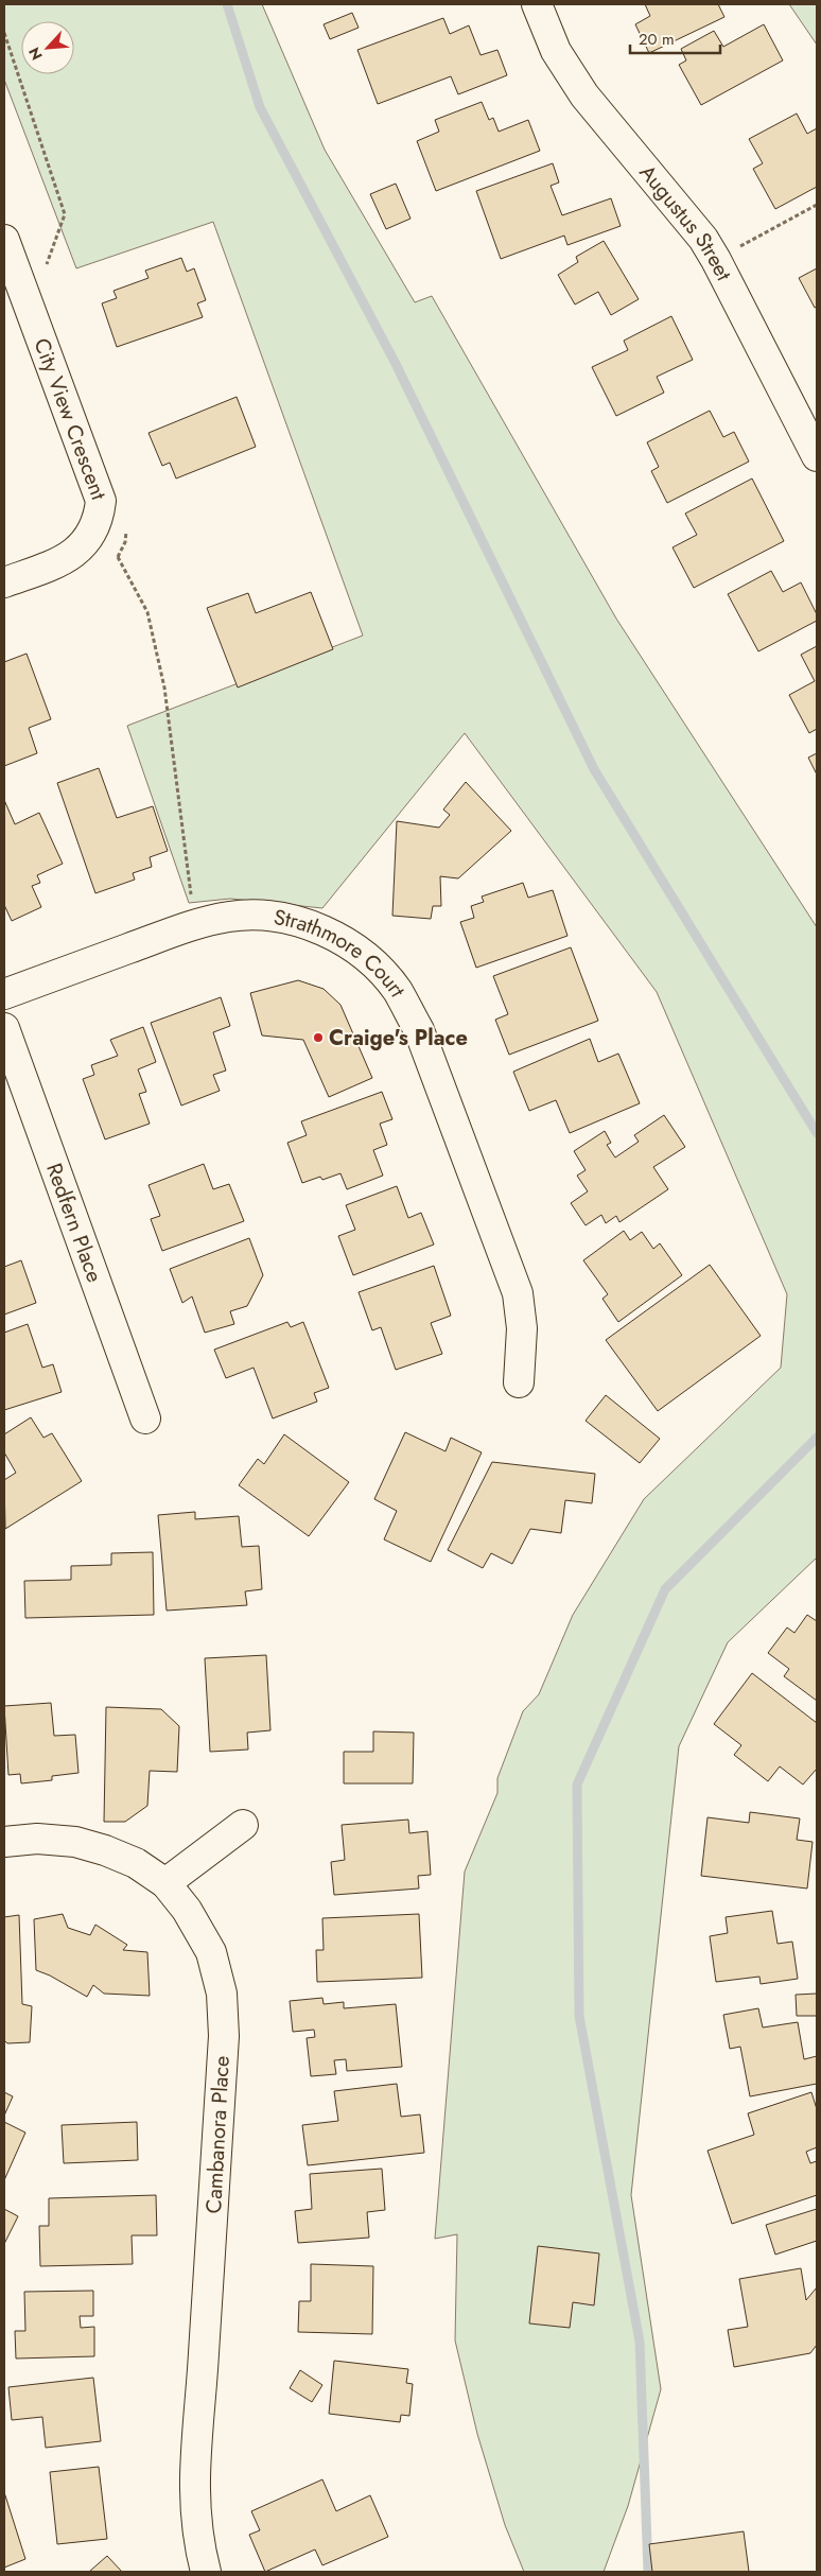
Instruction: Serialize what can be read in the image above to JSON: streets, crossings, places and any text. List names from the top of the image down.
{
  "streets": {
    "street": [
      "Augustus Street",
      "City View Crescent",
      "Strathmore Court",
      "Redfern Place",
      "Cambanora Place"
    ]
  },
  "places": ["Craige's Place"],
  "scale_bar": "20 m",
  "north": "bottom left"
}
